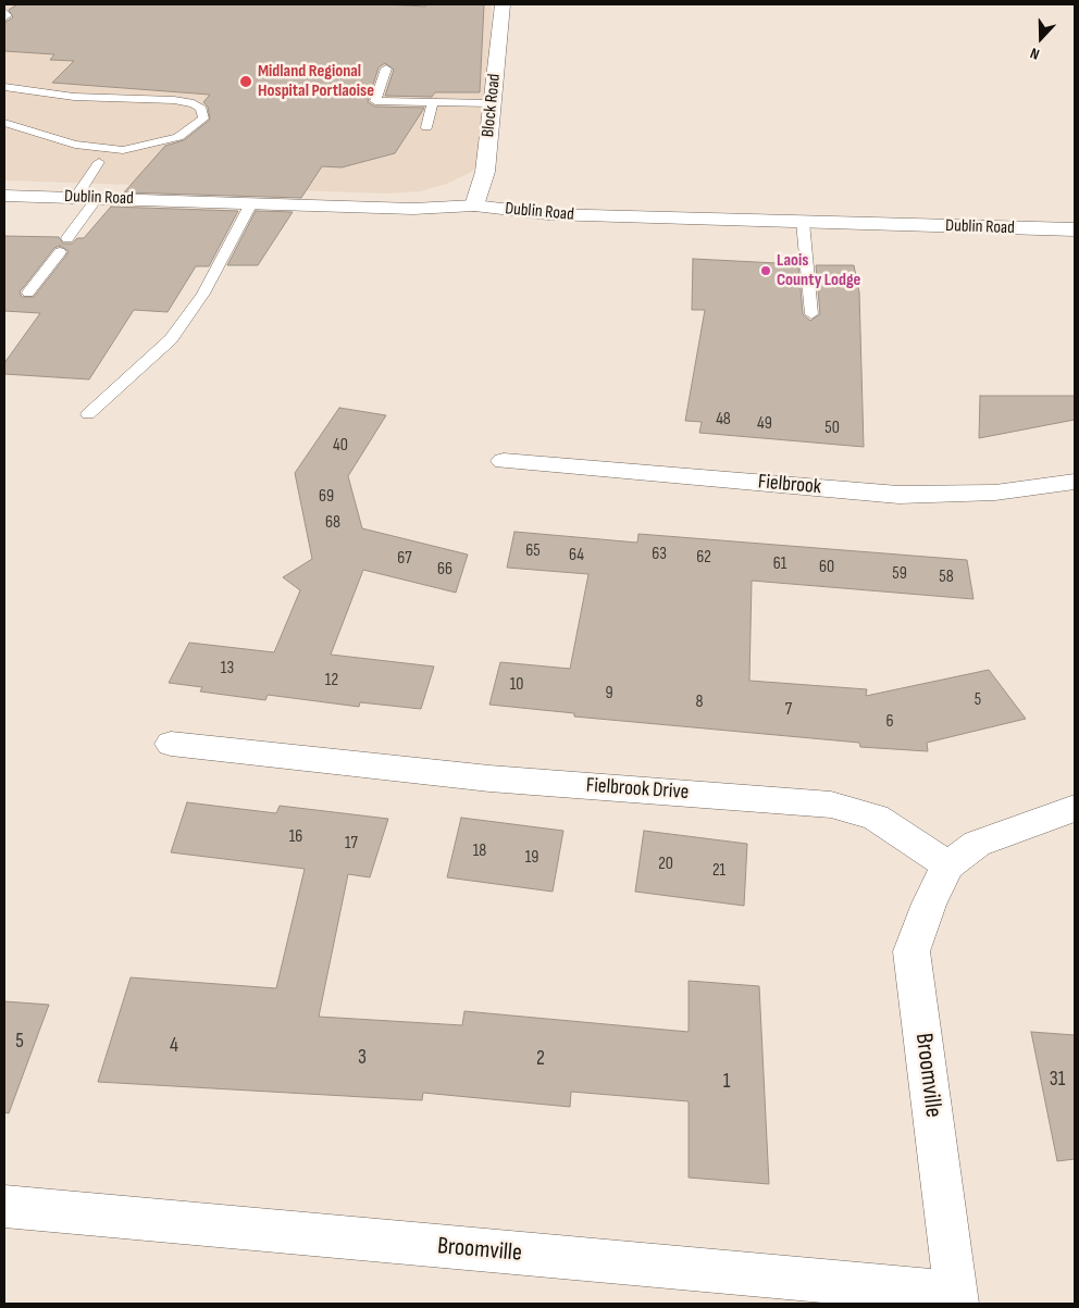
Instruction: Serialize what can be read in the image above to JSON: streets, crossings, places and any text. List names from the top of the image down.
{
  "streets": {
    "street": [
      "Block Road",
      "Dublin Road",
      "Fielbrook",
      "Fielbrook Drive",
      "Broomville"
    ]
  },
  "crossings": [
    ["Block Road", "Dublin Road"],
    ["Fielbrook Drive", "Broomville"]
  ],
  "places": ["Midland Regional Hospital Portlaoise", "Laois County Lodge"],
  "house_numbers": [
    "48",
    "49",
    "50",
    "40",
    "69",
    "68",
    "65",
    "63",
    "64",
    "62",
    "67",
    "61",
    "60",
    "66",
    "59",
    "58",
    "13",
    "12",
    "10",
    "9",
    "5",
    "8",
    "7",
    "6",
    "16",
    "17",
    "18",
    "19",
    "20",
    "21",
    "5",
    "4",
    "3",
    "2",
    "31",
    "1"
  ],
  "north": "bottom"
}
